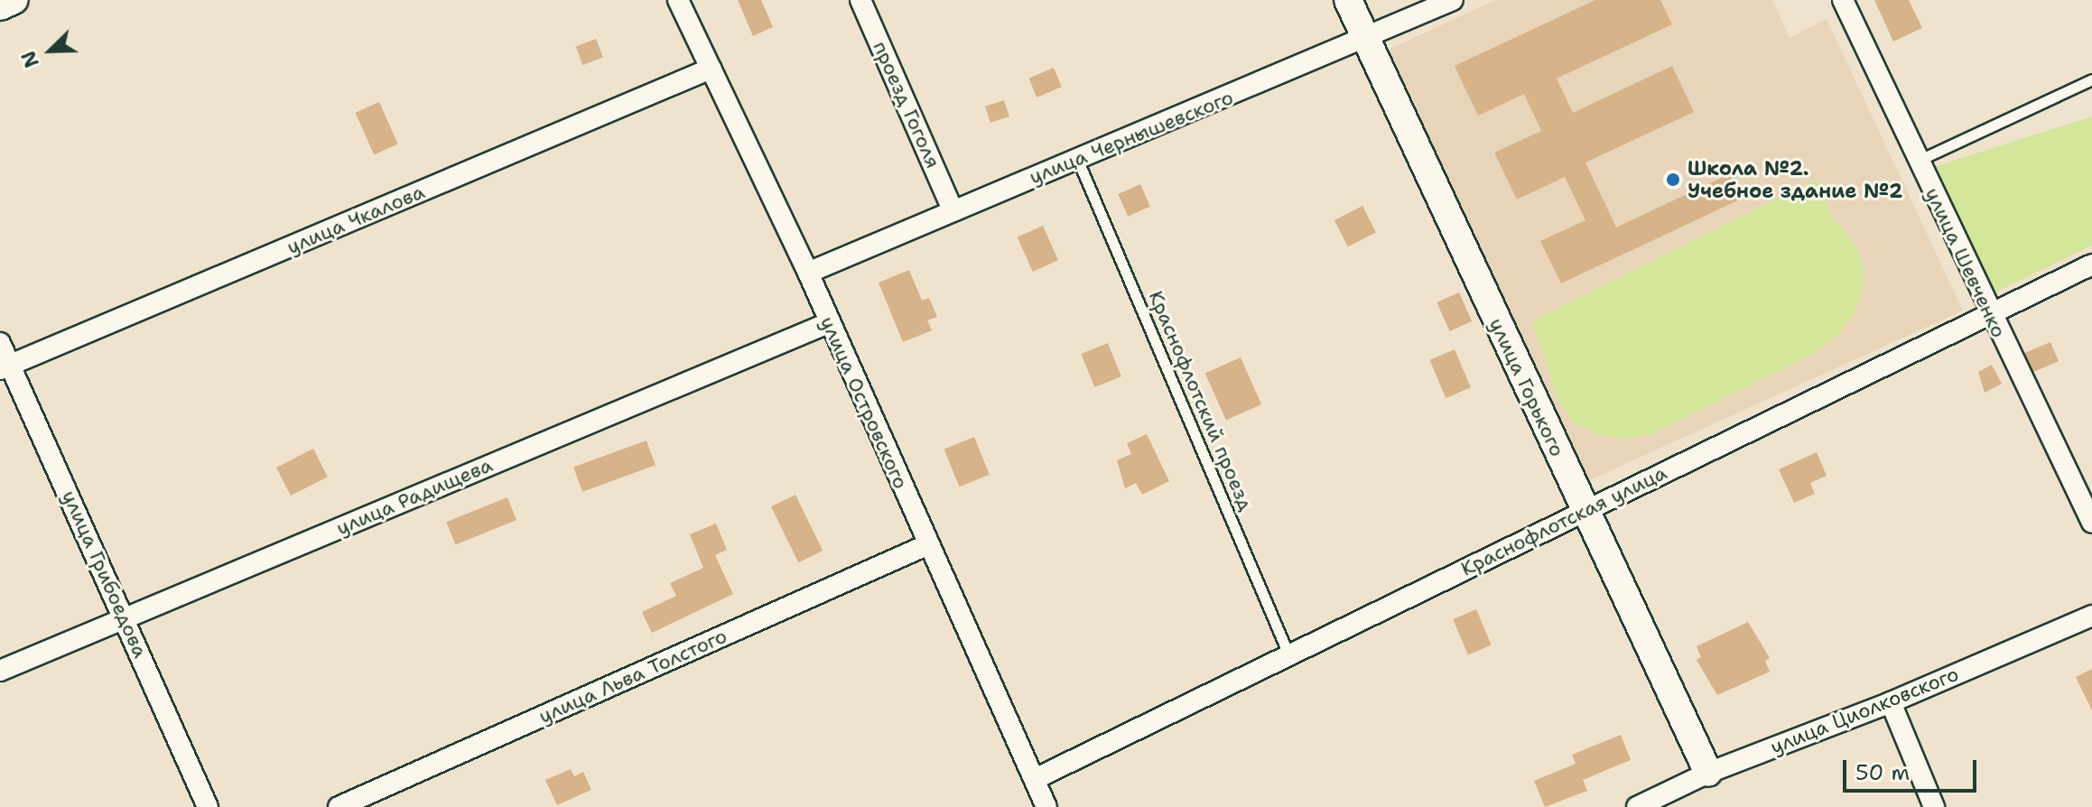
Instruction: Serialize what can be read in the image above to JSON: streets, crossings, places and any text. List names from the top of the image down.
{
  "streets": {
    "street": [
      "проезд Гоголя",
      "улица Чернышевского",
      "улица Чкалова",
      "улица Шевченко",
      "улица Горького",
      "улица Островского",
      "улица Радищева",
      "Краснофлотская улица",
      "улица Грибоедова",
      "улица Льва Толстого",
      "улица Циолковского"
    ],
    "lane": ["Краснофлотский проезд"]
  },
  "crossings": [
    ["проезд Гоголя", "улица Чернышевского"],
    ["улица Чернышевского", "улица Горького"],
    ["улица Чернышевского", "Краснофлотский проезд"],
    ["улица Чернышевского", "улица Островского"],
    ["улица Чкалова", "улица Островского"],
    ["улица Чкалова", "улица Грибоедова"],
    ["улица Шевченко", "Краснофлотская улица"],
    ["улица Горького", "Краснофлотская улица"],
    ["улица Горького", "улица Циолковского"],
    ["Краснофлотский проезд", "Краснофлотская улица"],
    ["улица Островского", "улица Радищева"],
    ["улица Островского", "Краснофлотская улица"],
    ["улица Островского", "улица Льва Толстого"],
    ["улица Радищева", "улица Грибоедова"]
  ],
  "places": ["Школа №2. Учебное здание №2"],
  "scale_bar": "50 m",
  "north": "bottom left"
}
